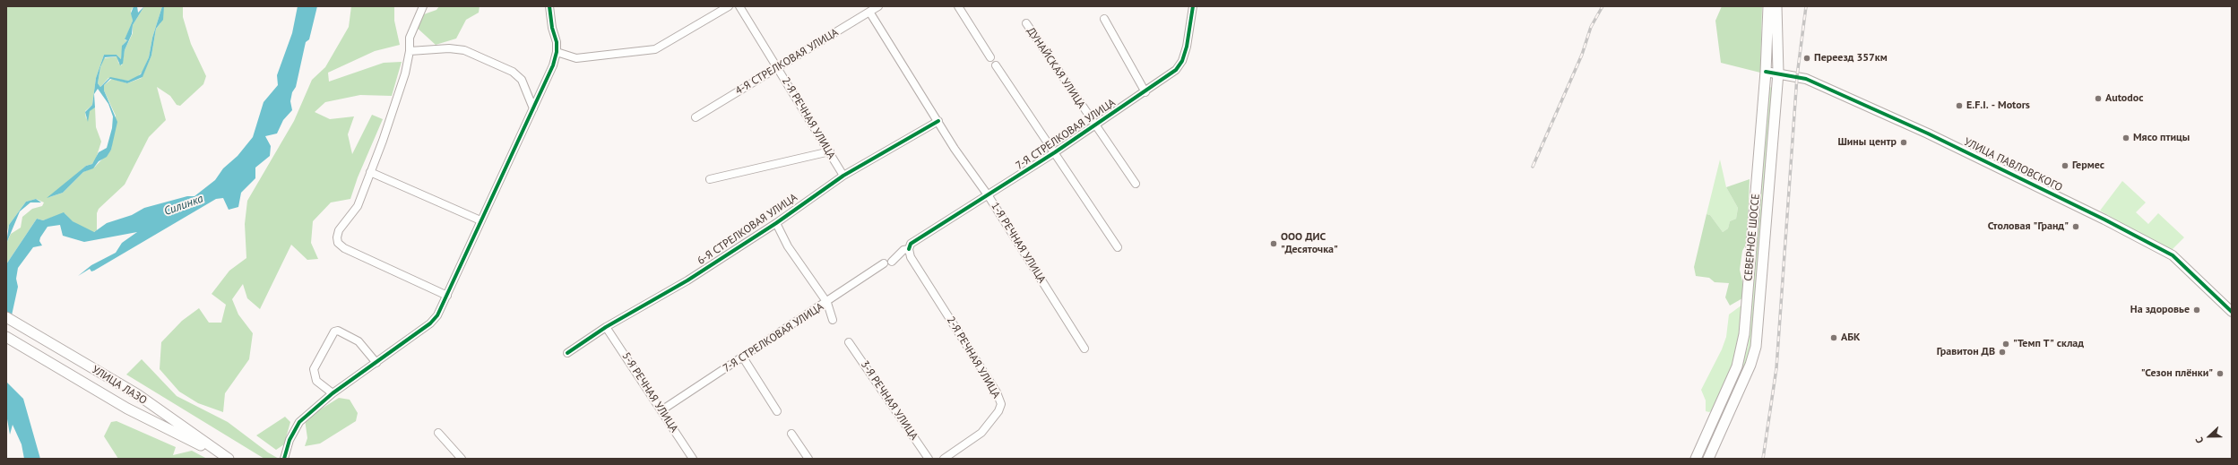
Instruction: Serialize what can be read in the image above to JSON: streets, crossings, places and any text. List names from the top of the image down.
{
  "streets": {
    "main road": ["СЕВЕРНОЕ ШОССЕ", "УЛИЦА ЛАЗО"],
    "street": [
      "4-Я СТРЕЛКОВАЯ УЛИЦА",
      "ДУНАЙСКАЯ УЛИЦА",
      "2-Я РЕЧНАЯ УЛИЦА",
      "7-Я СТРЕЛКОВАЯ УЛИЦА",
      "УЛИЦА ПАВЛОВСКОГО",
      "6-Я СТРЕЛКОВАЯ УЛИЦА",
      "1-Я РЕЧНАЯ УЛИЦА",
      "5-Я РЕЧНАЯ УЛИЦА",
      "3-Я РЕЧНАЯ УЛИЦА"
    ]
  },
  "crossings": [
    ["4-Я СТРЕЛКОВАЯ УЛИЦА", "2-Я РЕЧНАЯ УЛИЦА"],
    ["4-Я СТРЕЛКОВАЯ УЛИЦА", "1-Я РЕЧНАЯ УЛИЦА"],
    ["ДУНАЙСКАЯ УЛИЦА", "7-Я СТРЕЛКОВАЯ УЛИЦА"],
    ["2-Я РЕЧНАЯ УЛИЦА", "7-Я СТРЕЛКОВАЯ УЛИЦА"],
    ["2-Я РЕЧНАЯ УЛИЦА", "6-Я СТРЕЛКОВАЯ УЛИЦА"],
    ["7-Я СТРЕЛКОВАЯ УЛИЦА", "1-Я РЕЧНАЯ УЛИЦА"],
    ["7-Я СТРЕЛКОВАЯ УЛИЦА", "5-Я РЕЧНАЯ УЛИЦА"],
    ["УЛИЦА ПАВЛОВСКОГО", "СЕВЕРНОЕ ШОССЕ"],
    ["6-Я СТРЕЛКОВАЯ УЛИЦА", "1-Я РЕЧНАЯ УЛИЦА"],
    ["6-Я СТРЕЛКОВАЯ УЛИЦА", "5-Я РЕЧНАЯ УЛИЦА"]
  ],
  "water": ["Силинка"],
  "places": [
    "Переезд 357км",
    "Autodoc",
    "E.F.I. - Motors",
    "Мясо птицы",
    "Шины центр",
    "Гермес",
    "Столовая \"Гранд\"",
    "ООО ДИС \"Десяточка\"",
    "На здоровье",
    "АБК",
    "\"Темп Т\" склад",
    "Гравитон ДВ",
    "\"Сезон плёнки\""
  ],
  "north": "left"
}
